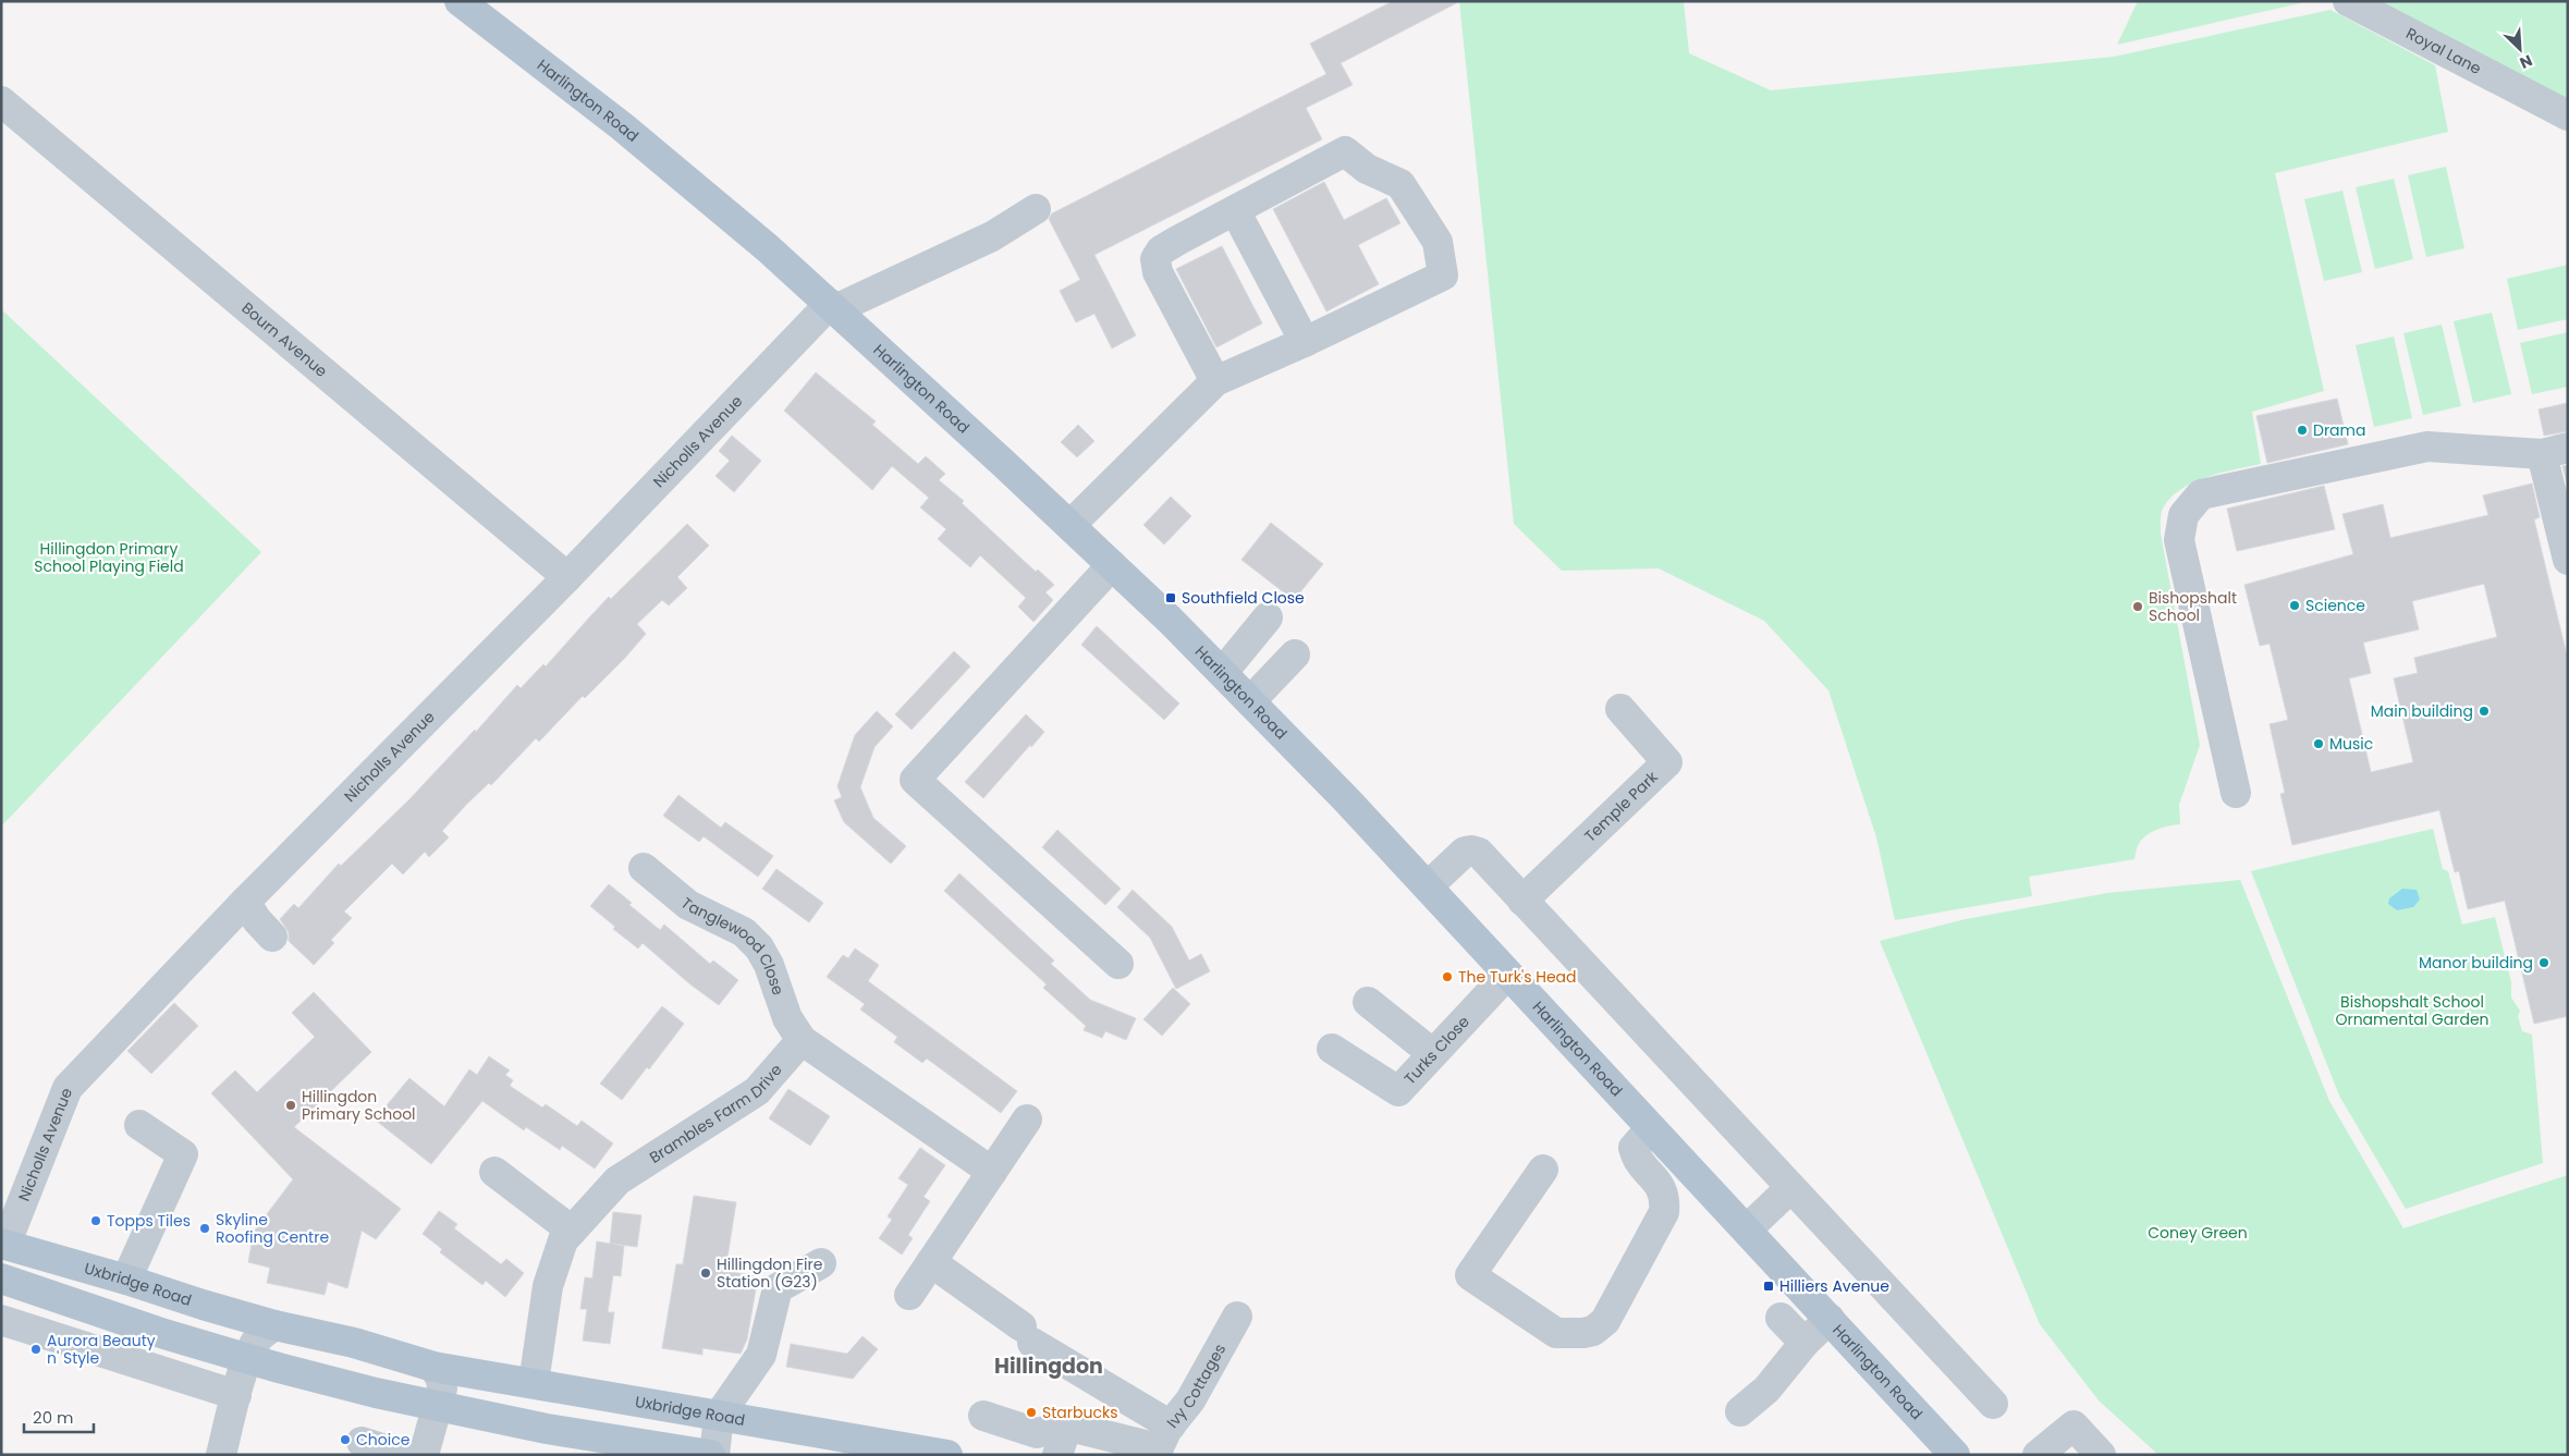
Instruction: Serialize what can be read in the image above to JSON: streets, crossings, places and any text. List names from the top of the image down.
{
  "streets": {
    "main road": ["Harlington Road", "Uxbridge Road"],
    "street": [
      "Royal Lane",
      "Bourn Avenue",
      "Nicholls Avenue",
      "Temple Park",
      "Tanglewood Close",
      "Turks Close",
      "Brambles Farm Drive",
      "Ivy Cottages"
    ]
  },
  "crossings": [
    ["Harlington Road", "Nicholls Avenue"],
    ["Harlington Road", "Turks Close"],
    ["Bourn Avenue", "Nicholls Avenue"],
    ["Nicholls Avenue", "Uxbridge Road"],
    ["Tanglewood Close", "Brambles Farm Drive"],
    ["Brambles Farm Drive", "Uxbridge Road"]
  ],
  "districts": ["Hillingdon"],
  "parks": ["Hillingdon Primary School Playing Field", "Bishopshalt School Ornamental Garden", "Coney Green"],
  "places": {
    "other": [
      "Drama",
      "Science",
      "Bishopshalt School",
      "Main building",
      "Music",
      "Manor building",
      "The Turk's Head",
      "Hillingdon Primary School",
      "Topps Tiles",
      "Skyline Roofing Centre",
      "Hillingdon Fire Station (G23)",
      "Aurora Beauty n' Style",
      "Starbucks",
      "Choice"
    ],
    "transit": ["Southfield Close", "Hilliers Avenue"]
  },
  "scale_bar": "20 m",
  "north": "bottom right"
}
